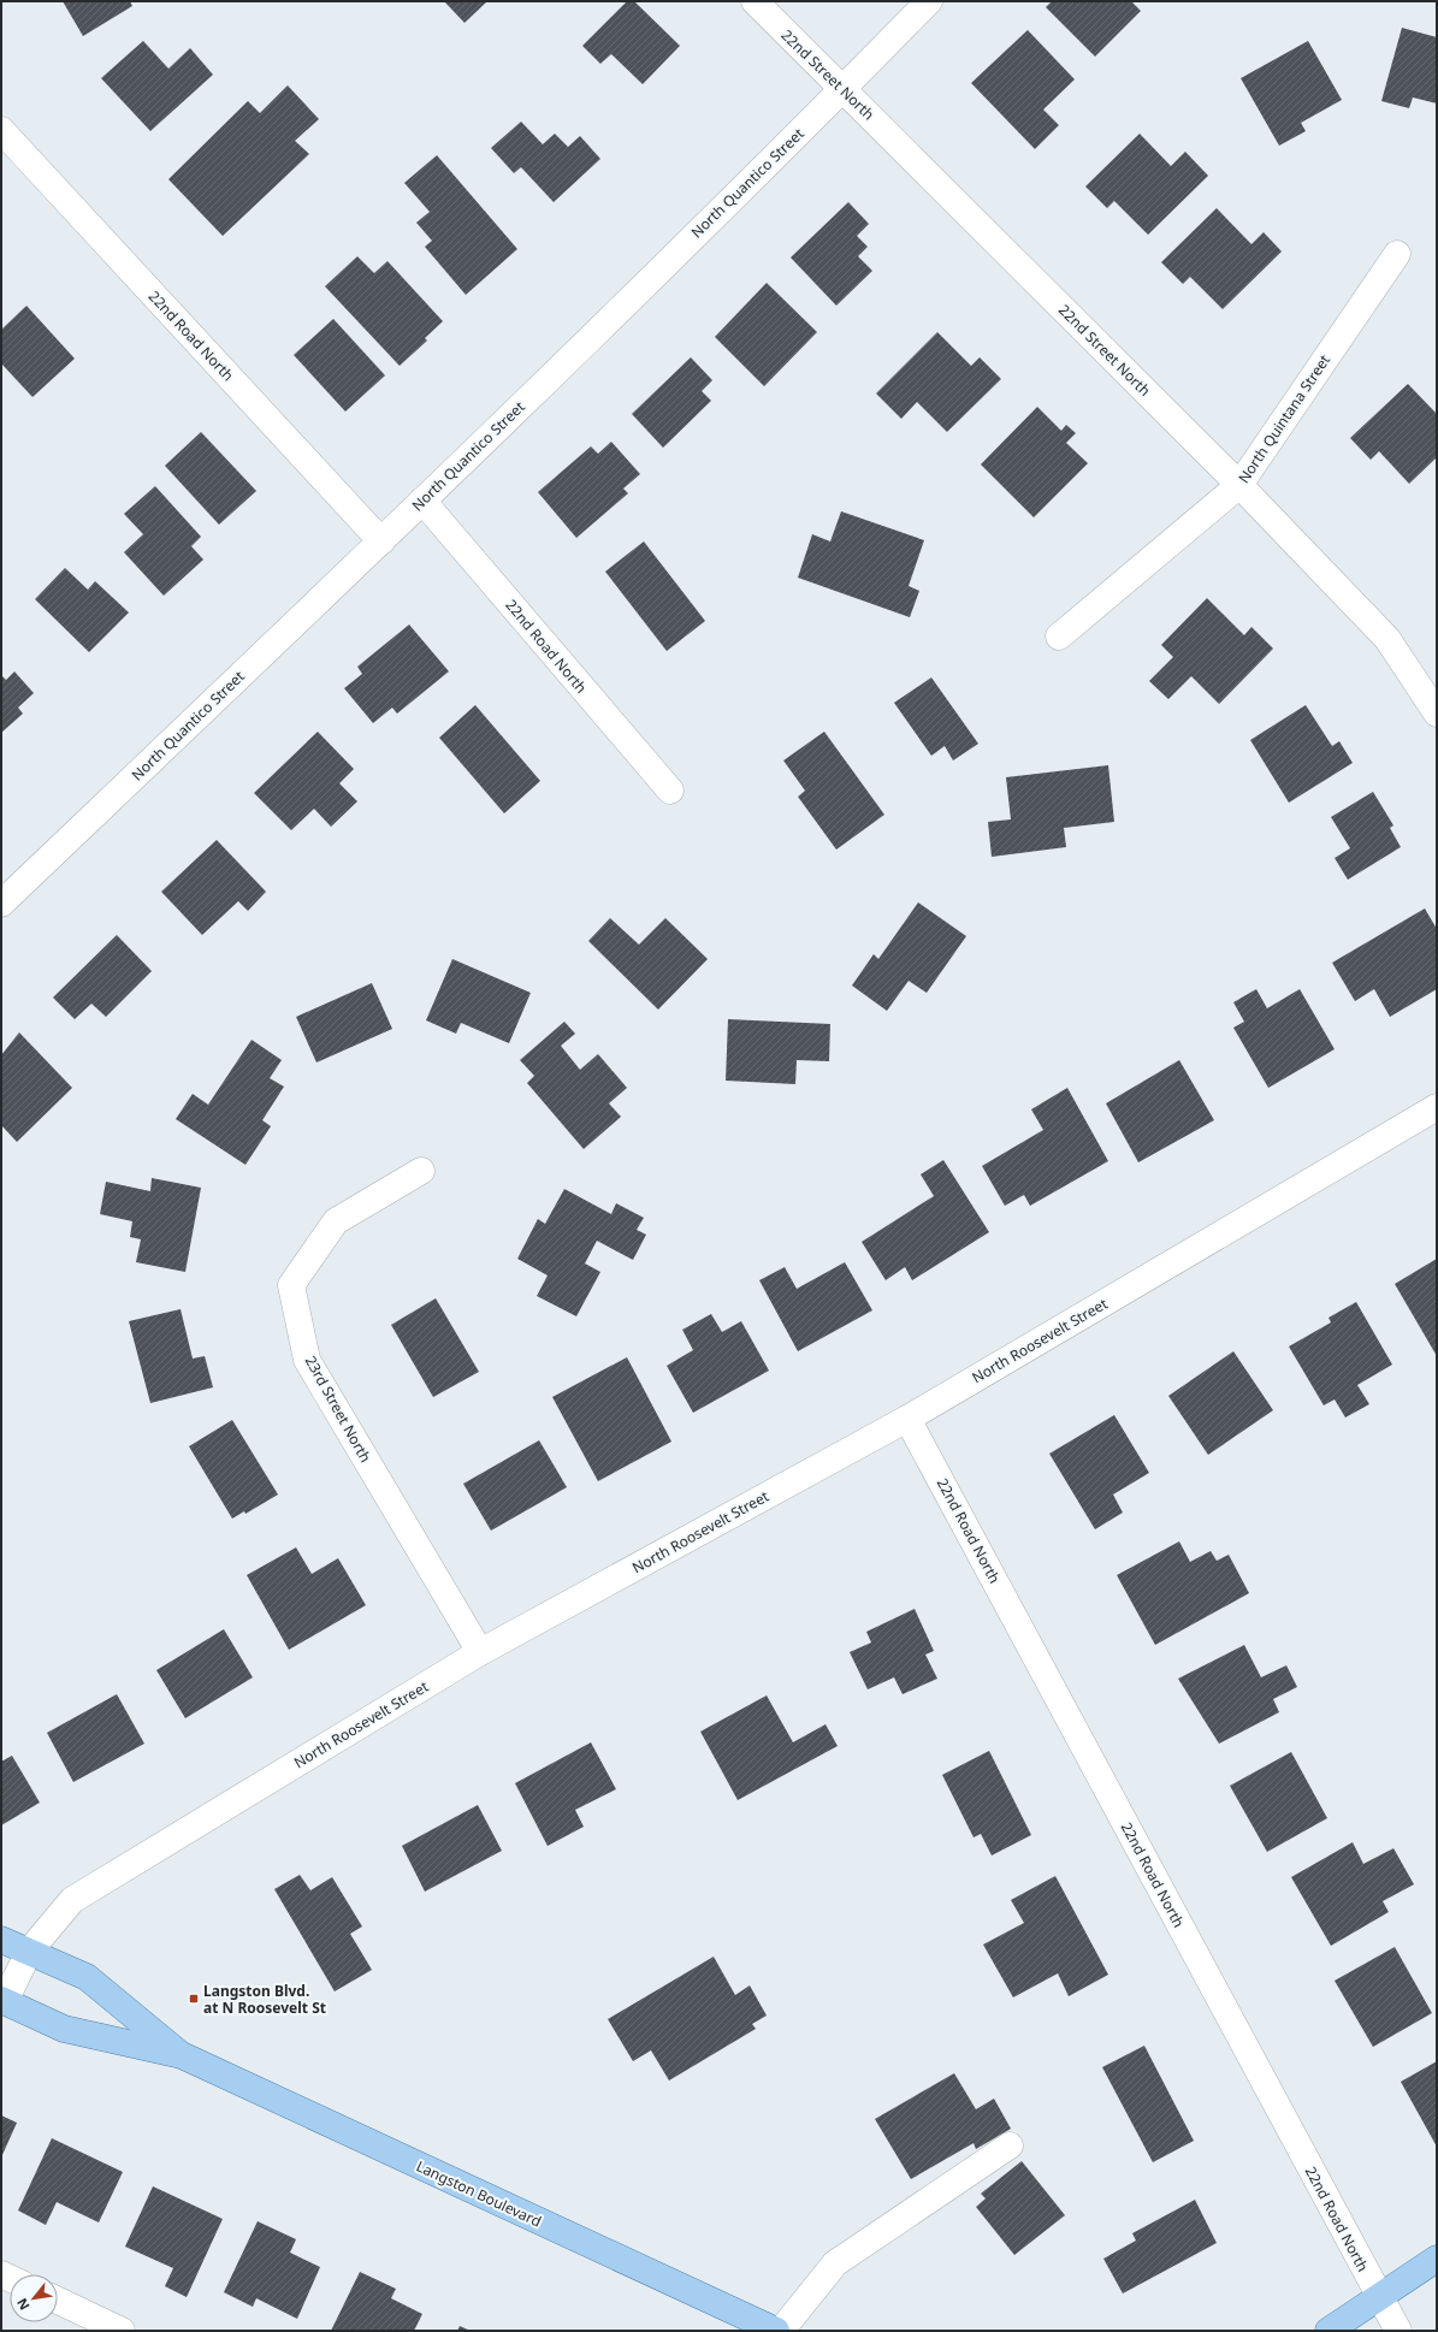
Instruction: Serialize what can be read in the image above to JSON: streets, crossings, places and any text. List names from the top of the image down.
{
  "streets": {
    "main road": ["Langston Boulevard"],
    "street": [
      "22nd Street North",
      "North Quantico Street",
      "22nd Road North",
      "North Quintana Street",
      "North Roosevelt Street",
      "23rd Street North"
    ]
  },
  "crossings": [
    ["22nd Street North", "North Quantico Street"],
    ["22nd Street North", "North Quintana Street"],
    ["North Quantico Street", "22nd Road North"],
    ["22nd Road North", "North Roosevelt Street"],
    ["North Roosevelt Street", "23rd Street North"],
    ["North Roosevelt Street", "Langston Boulevard"]
  ],
  "places": {
    "transit": ["Langston Blvd. at N Roosevelt St"]
  },
  "north": "bottom left"
}
